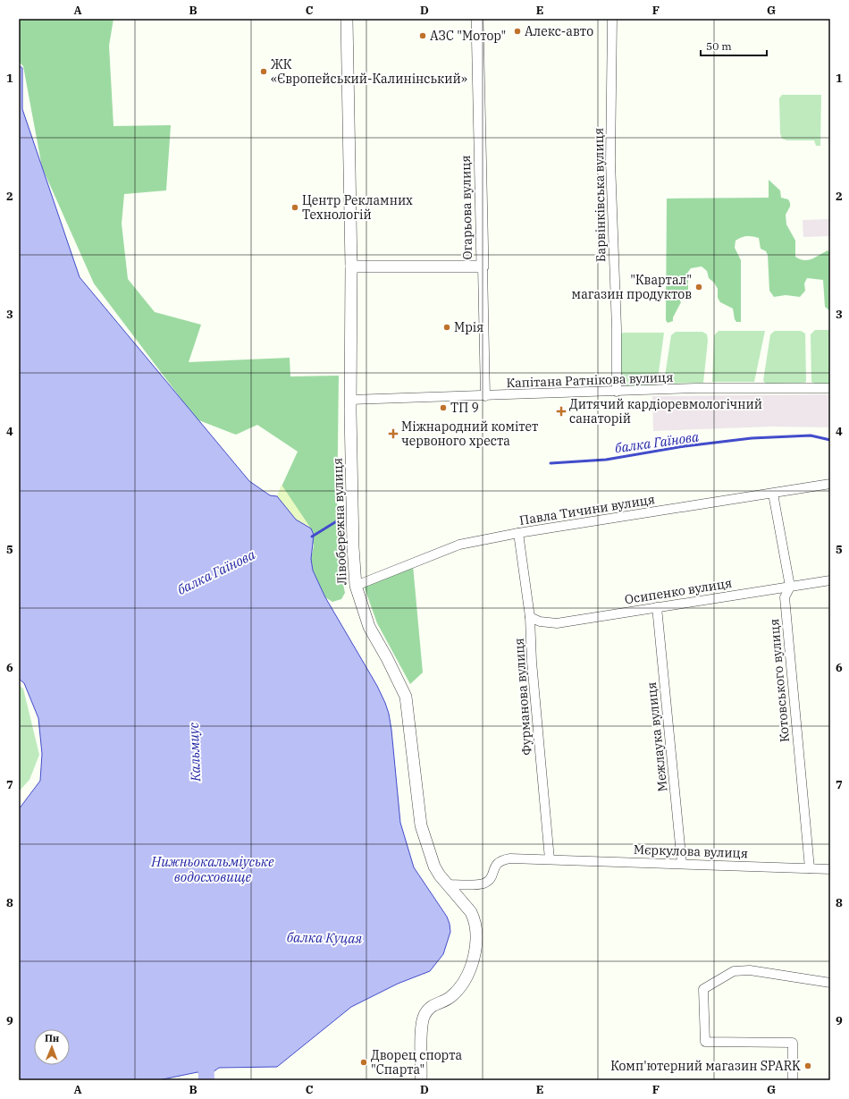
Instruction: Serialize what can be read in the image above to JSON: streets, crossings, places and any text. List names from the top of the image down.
{
  "streets": {
    "street": [
      "Барвінківська вулиця",
      "Огарьова вулиця",
      "Капітана Ратнікова вулиця",
      "Павла Тичини вулиця",
      "Лівобережна вулиця",
      "Осипенко вулиця",
      "Котовського вулиця",
      "Фурманова вулиця",
      "Межлаука вулиця",
      "Мєркулова вулиця"
    ]
  },
  "crossings": [
    ["Барвінківська вулиця", "Капітана Ратнікова вулиця"],
    ["Огарьова вулиця", "Капітана Ратнікова вулиця"],
    ["Капітана Ратнікова вулиця", "Лівобережна вулиця"],
    ["Павла Тичини вулиця", "Лівобережна вулиця"],
    ["Павла Тичини вулиця", "Котовського вулиця"],
    ["Павла Тичини вулиця", "Фурманова вулиця"],
    ["Лівобережна вулиця", "Мєркулова вулиця"],
    ["Осипенко вулиця", "Котовського вулиця"],
    ["Осипенко вулиця", "Фурманова вулиця"],
    ["Осипенко вулиця", "Межлаука вулиця"],
    ["Котовського вулиця", "Мєркулова вулиця"],
    ["Фурманова вулиця", "Мєркулова вулиця"],
    ["Межлаука вулиця", "Мєркулова вулиця"]
  ],
  "water": [
    "балка Гаїнова",
    "Кальмиус",
    "Нижньокальміуське водосховище",
    "балка Куцая"
  ],
  "places": {
    "other": [
      "Алекс-авто",
      "АЗС \"Мотор\"",
      "ЖК «Європейський-Калинінський»",
      "Центр Рекламних Технологій",
      "\"Квартал\" магазин продуктов",
      "Мрія",
      "ТП 9",
      "Дворец спорта \"Спарта\"",
      "Комп'ютерний магазин SPARK"
    ],
    "health": ["Дитячий кардіоревмологічний санаторій", "Міжнародний комітет червоного хреста"]
  },
  "scale_bar": "50 m",
  "north": "top",
  "grid": {
    "columns": [
      "A",
      "B",
      "C",
      "D",
      "E",
      "F",
      "G"
    ],
    "rows": [
      "1",
      "2",
      "3",
      "4",
      "5",
      "6",
      "7",
      "8",
      "9"
    ]
  }
}
